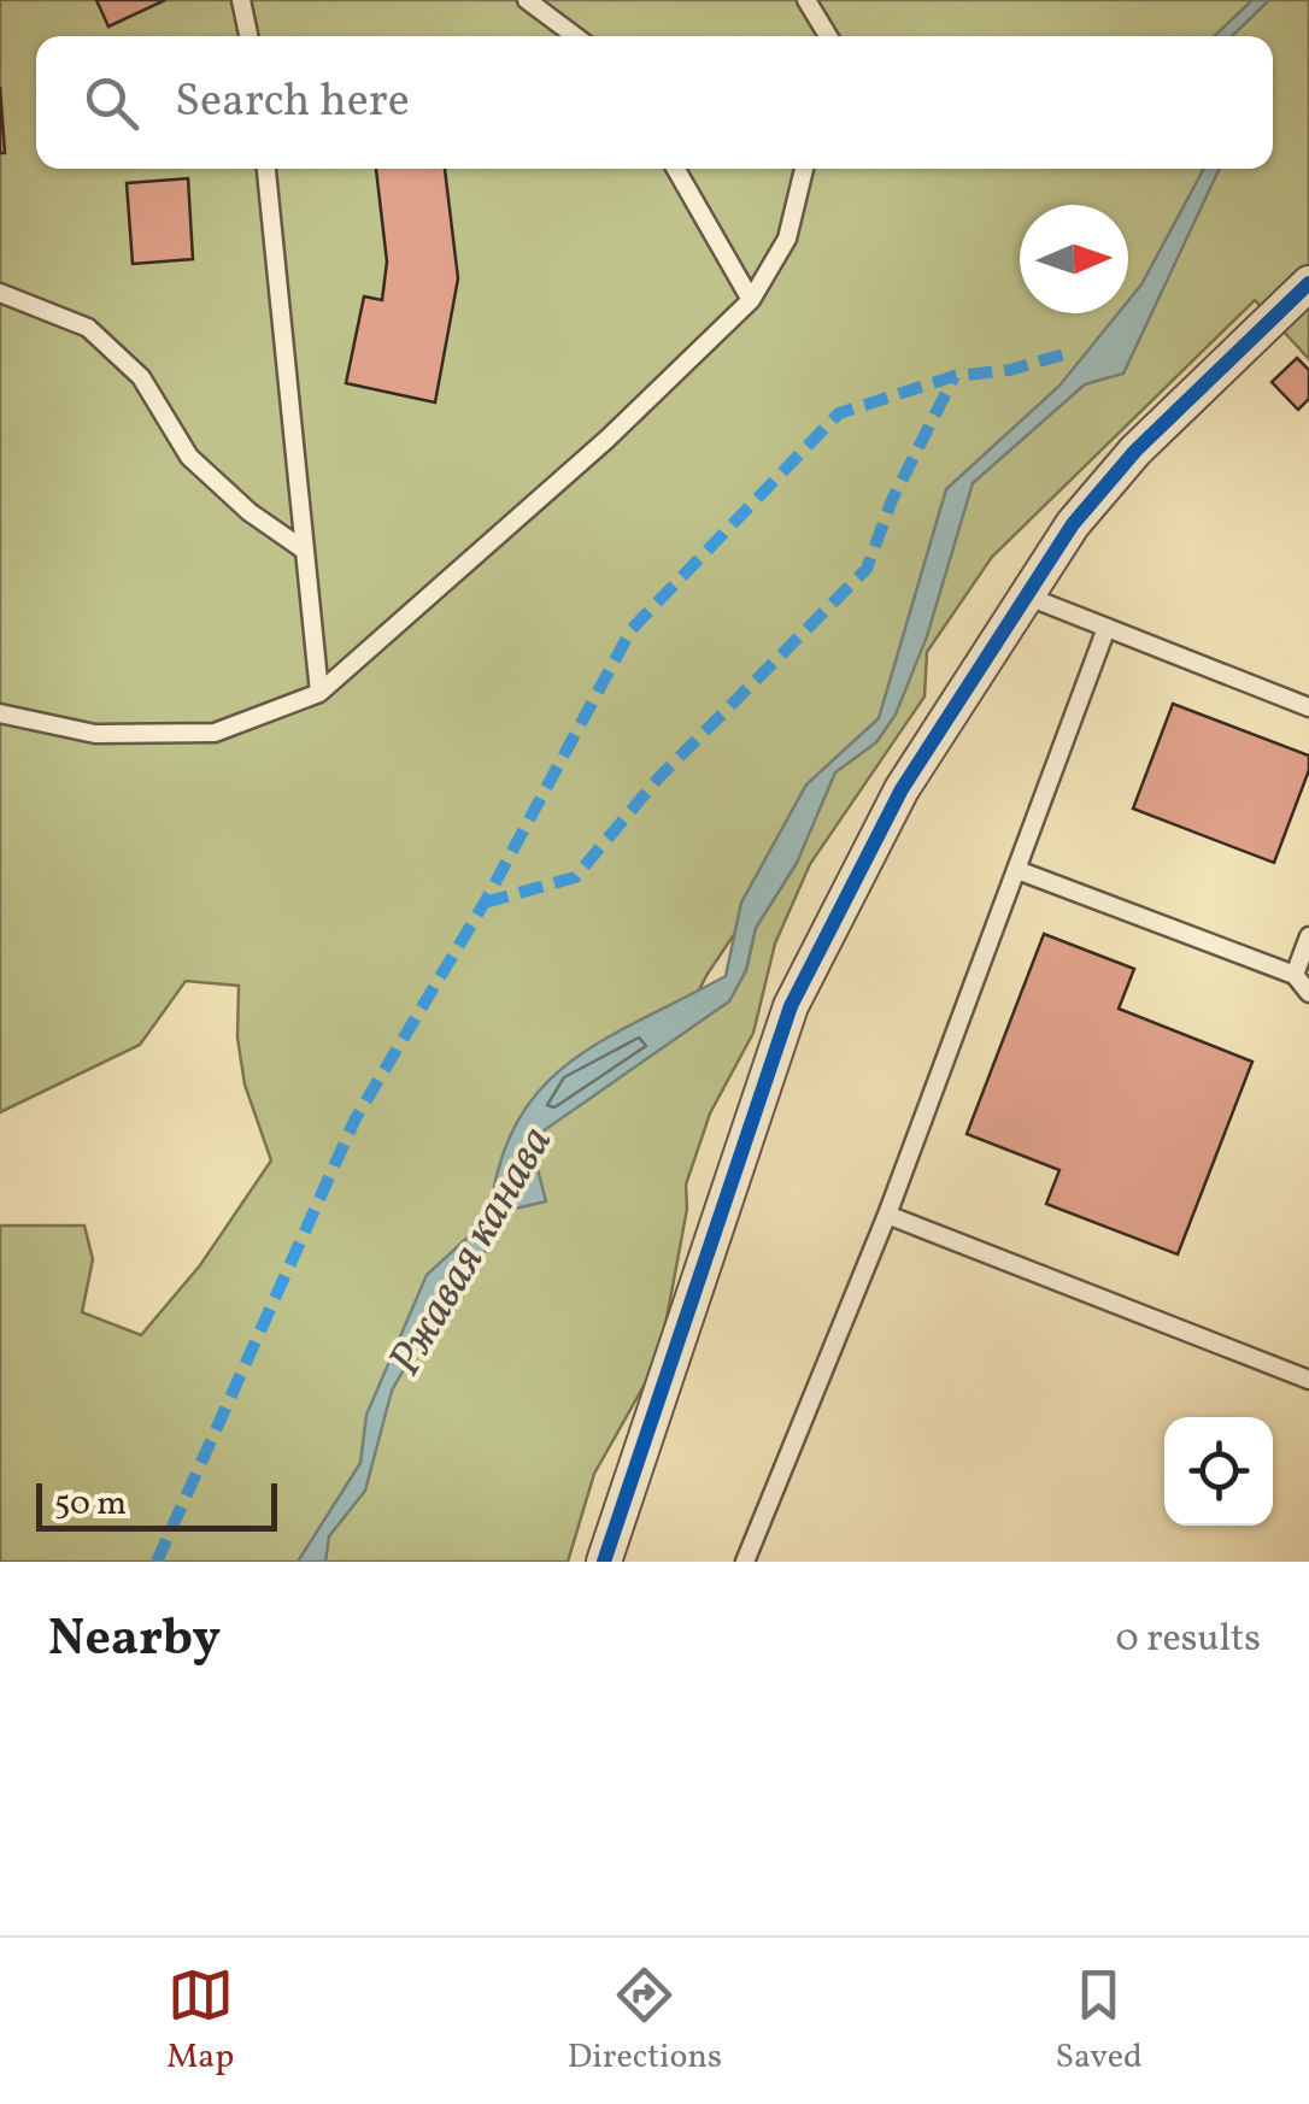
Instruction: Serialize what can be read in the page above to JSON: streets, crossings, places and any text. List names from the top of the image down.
{
  "water": ["Ржавая канава"],
  "scale_bar": "50 m",
  "north": "right",
  "page": {
    "search": "Search here",
    "scale": "50 m",
    "heading": ["Nearby", "0 results"],
    "nav": ["Map", "Directions", "Saved"]
  }
}
